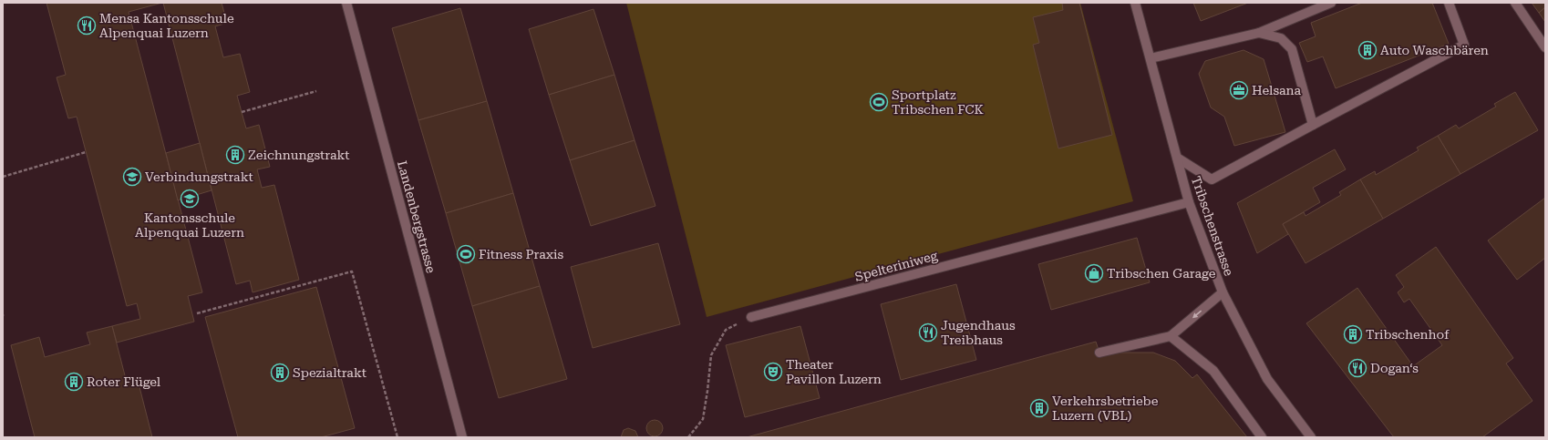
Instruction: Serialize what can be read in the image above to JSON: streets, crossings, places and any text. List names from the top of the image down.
{
  "streets": {
    "street": ["Landenbergstrasse", "Tribschenstrasse", "Spelteriniweg"]
  },
  "crossings": [
    ["Tribschenstrasse", "Spelteriniweg"]
  ],
  "places": {
    "restaurant": ["Mensa Kantonsschule Alpenquai Luzern", "Jugendhaus Treibhaus", "Dogan‘s"],
    "building": [
      "Auto Waschbären",
      "Zeichnungstrakt",
      "Tribschenhof",
      "Spezialtrakt",
      "Roter Flügel",
      "Verkehrsbetriebe Luzern (VBL)"
    ],
    "office": ["Helsana"],
    "sports": ["Sportplatz Tribschen FCK", "Fitness Praxis"],
    "school or university": ["Verbindungstrakt", "Kantonsschule Alpenquai Luzern"],
    "shop": ["Tribschen Garage"],
    "theatre": ["Theater Pavillon Luzern"]
  }
}
